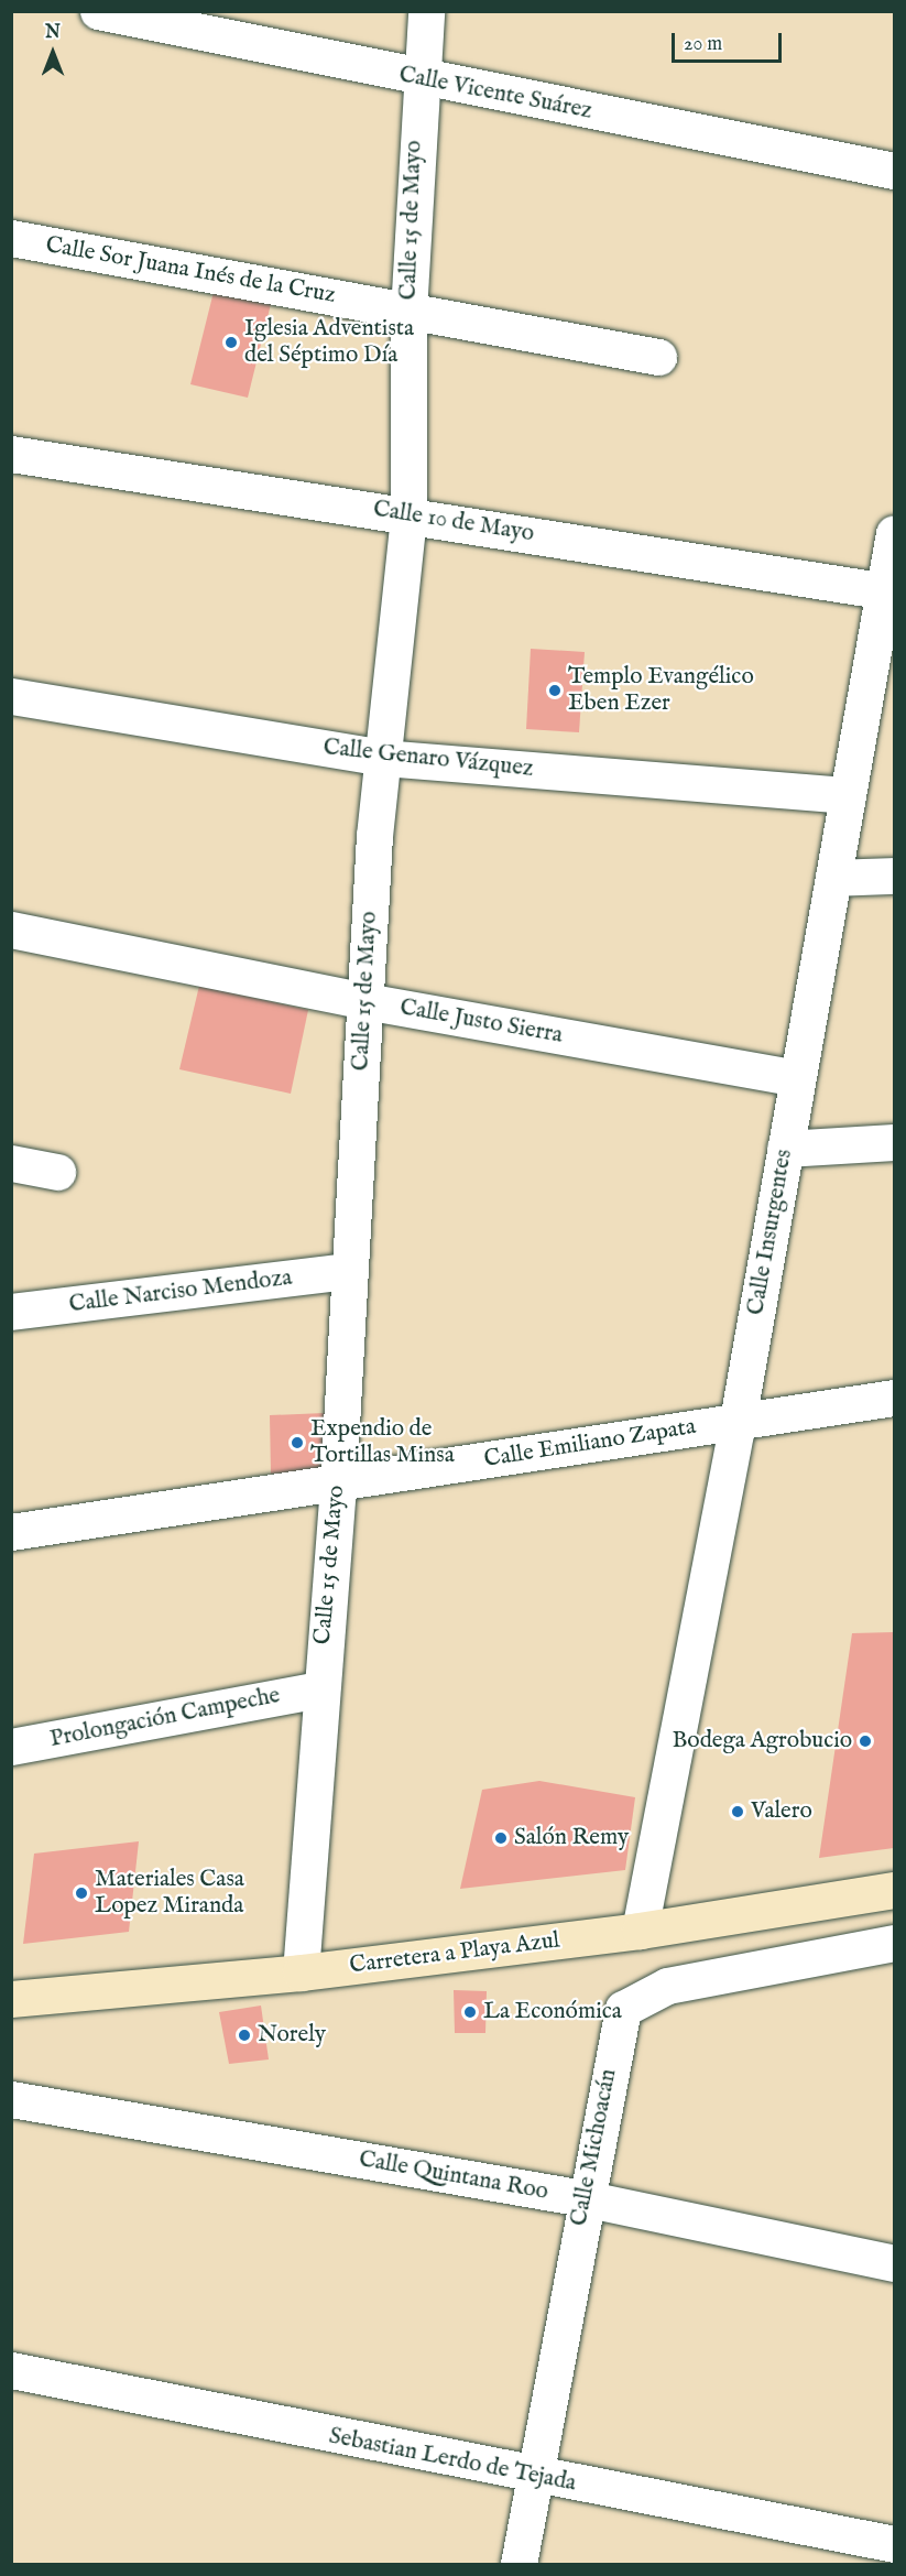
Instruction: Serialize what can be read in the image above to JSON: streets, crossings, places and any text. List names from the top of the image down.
{
  "streets": {
    "main road": ["Carretera a Playa Azul"],
    "street": [
      "Calle Vicente Suárez",
      "Calle 15 de Mayo",
      "Calle Sor Juana Inés de la Cruz",
      "Calle 10 de Mayo",
      "Calle Genaro Vázquez",
      "Calle Justo Sierra",
      "Calle Insurgentes",
      "Calle Narciso Mendoza",
      "Calle Emiliano Zapata",
      "Prolongación Campeche",
      "Calle Michoacán",
      "Calle Quintana Roo",
      "Sebastian Lerdo de Tejada"
    ]
  },
  "crossings": [
    ["Calle Vicente Suárez", "Calle 15 de Mayo"],
    ["Calle 15 de Mayo", "Calle Sor Juana Inés de la Cruz"],
    ["Calle 15 de Mayo", "Calle 10 de Mayo"],
    ["Calle 15 de Mayo", "Calle Genaro Vázquez"],
    ["Calle 15 de Mayo", "Calle Justo Sierra"],
    ["Calle 15 de Mayo", "Calle Narciso Mendoza"],
    ["Calle 15 de Mayo", "Calle Emiliano Zapata"],
    ["Calle 15 de Mayo", "Prolongación Campeche"],
    ["Calle 15 de Mayo", "Carretera a Playa Azul"],
    ["Calle 10 de Mayo", "Calle Insurgentes"],
    ["Calle Genaro Vázquez", "Calle Insurgentes"],
    ["Calle Justo Sierra", "Calle Insurgentes"],
    ["Calle Insurgentes", "Calle Emiliano Zapata"],
    ["Calle Insurgentes", "Carretera a Playa Azul"],
    ["Calle Michoacán", "Calle Quintana Roo"],
    ["Calle Michoacán", "Sebastian Lerdo de Tejada"]
  ],
  "places": [
    "Iglesia Adventista del Séptimo Día",
    "Templo Evangélico Eben Ezer",
    "Expendio de Tortillas Minsa",
    "Bodega Agrobucio",
    "Valero",
    "Salón Remy",
    "Materiales Casa Lopez Miranda",
    "La Económica",
    "Norely"
  ],
  "scale_bar": "20 m",
  "north": "top"
}
